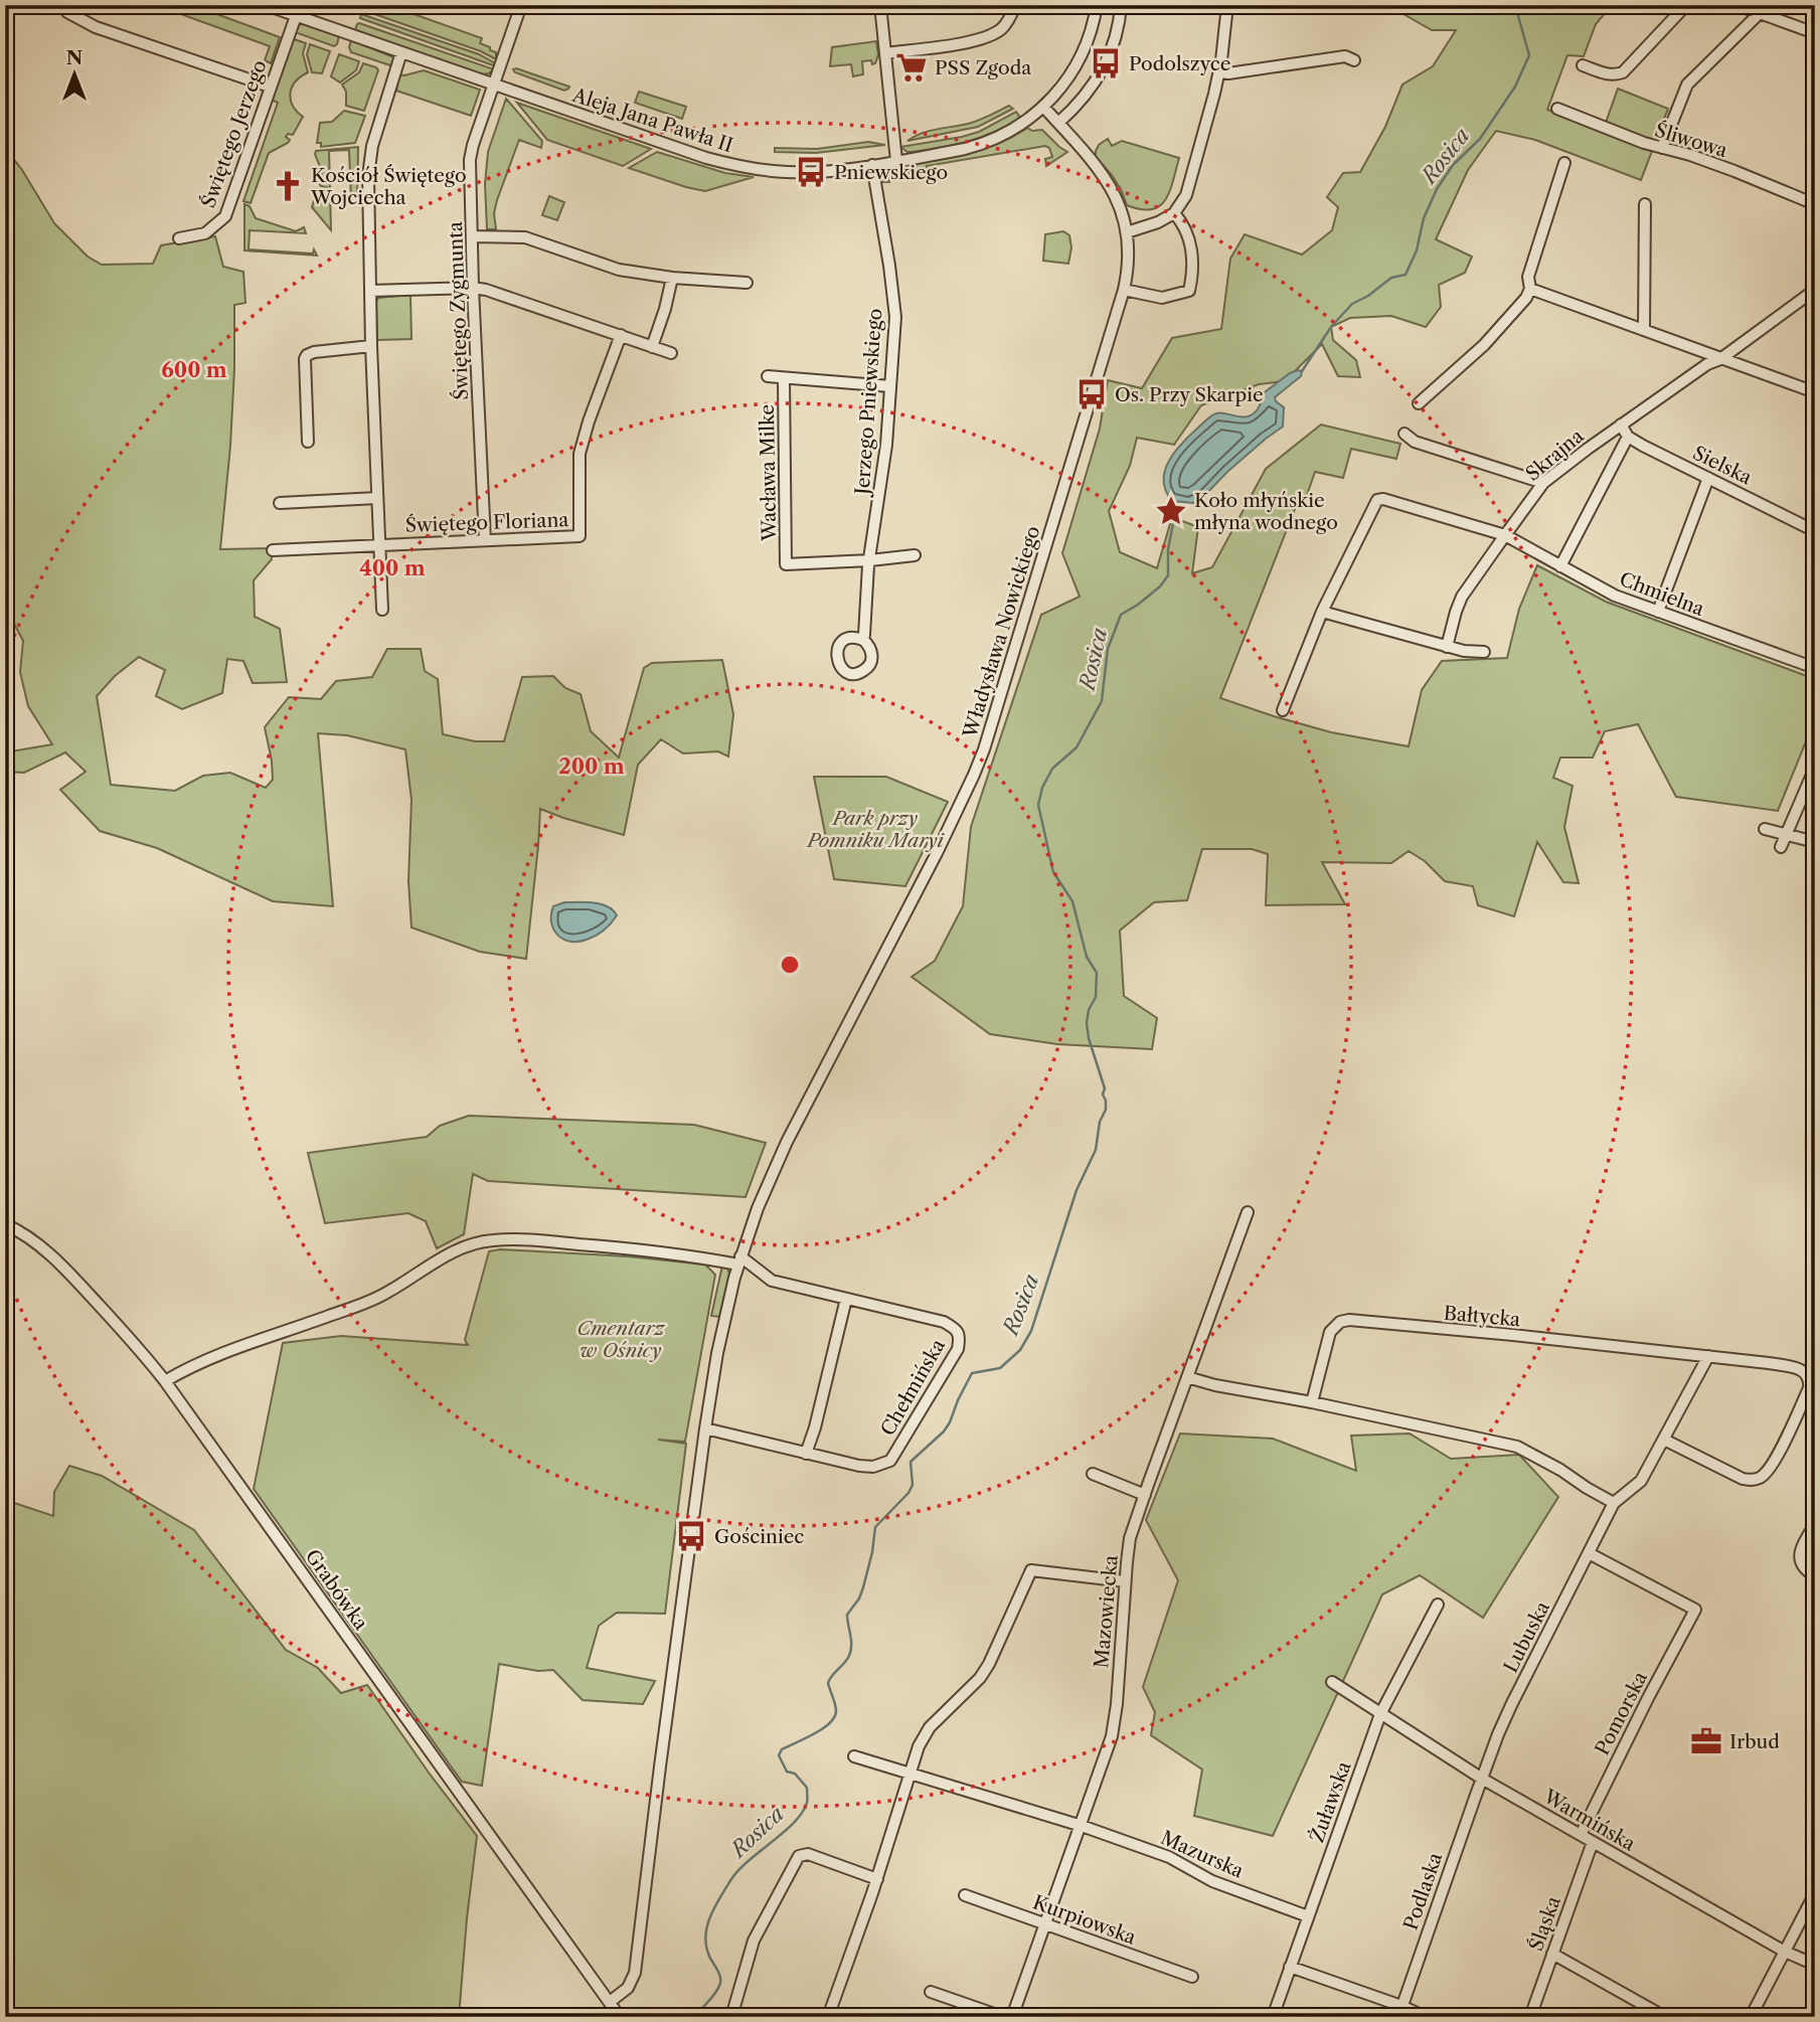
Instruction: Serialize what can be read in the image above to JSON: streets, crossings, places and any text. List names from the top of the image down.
{
  "streets": {
    "street": [
      "Aleja Jana Pawła II",
      "Świętego Jerzego",
      "Śliwowa",
      "Świętego Zygmunta",
      "Jerzego Pniewskiego",
      "Skrajna",
      "Sielska",
      "Wacława Milke",
      "Świętego Floriana",
      "Chmielna",
      "Władysława Nowickiego",
      "Bałtycka",
      "Chełmińska",
      "Grabówka",
      "Mazowiecka",
      "Lubuska",
      "Pomorska",
      "Żuławska",
      "Warmińska",
      "Mazurska",
      "Podlaska",
      "Kurpiowska",
      "Śląska"
    ]
  },
  "crossings": [
    ["Aleja Jana Pawła II", "Świętego Jerzego"],
    ["Aleja Jana Pawła II", "Świętego Zygmunta"],
    ["Aleja Jana Pawła II", "Jerzego Pniewskiego"],
    ["Aleja Jana Pawła II", "Władysława Nowickiego"],
    ["Świętego Zygmunta", "Świętego Floriana"],
    ["Jerzego Pniewskiego", "Wacława Milke"],
    ["Skrajna", "Chmielna"],
    ["Władysława Nowickiego", "Chełmińska"],
    ["Mazowiecka", "Mazurska"],
    ["Mazowiecka", "Kurpiowska"],
    ["Lubuska", "Pomorska"],
    ["Lubuska", "Warmińska"],
    ["Lubuska", "Podlaska"],
    ["Pomorska", "Warmińska"],
    ["Żuławska", "Warmińska"],
    ["Żuławska", "Mazurska"],
    ["Warmińska", "Podlaska"],
    ["Warmińska", "Śląska"]
  ],
  "water": ["Rosica"],
  "parks": ["Park przy Pomniku Maryi", "Cmentarz w Ośnicy"],
  "places": {
    "bus stop": [
      "Podolszyce",
      "Pniewskiego",
      "Os. Przy Skarpie",
      "Gościniec"
    ],
    "supermarket": ["PSS Zgoda"],
    "church": ["Kościół Świętego Wojciecha"],
    "place": ["Koło młyńskie młyna wodnego"],
    "office": ["Irbud"]
  },
  "north": "top",
  "rings": ["600 m", "400 m", "200 m"]
}
